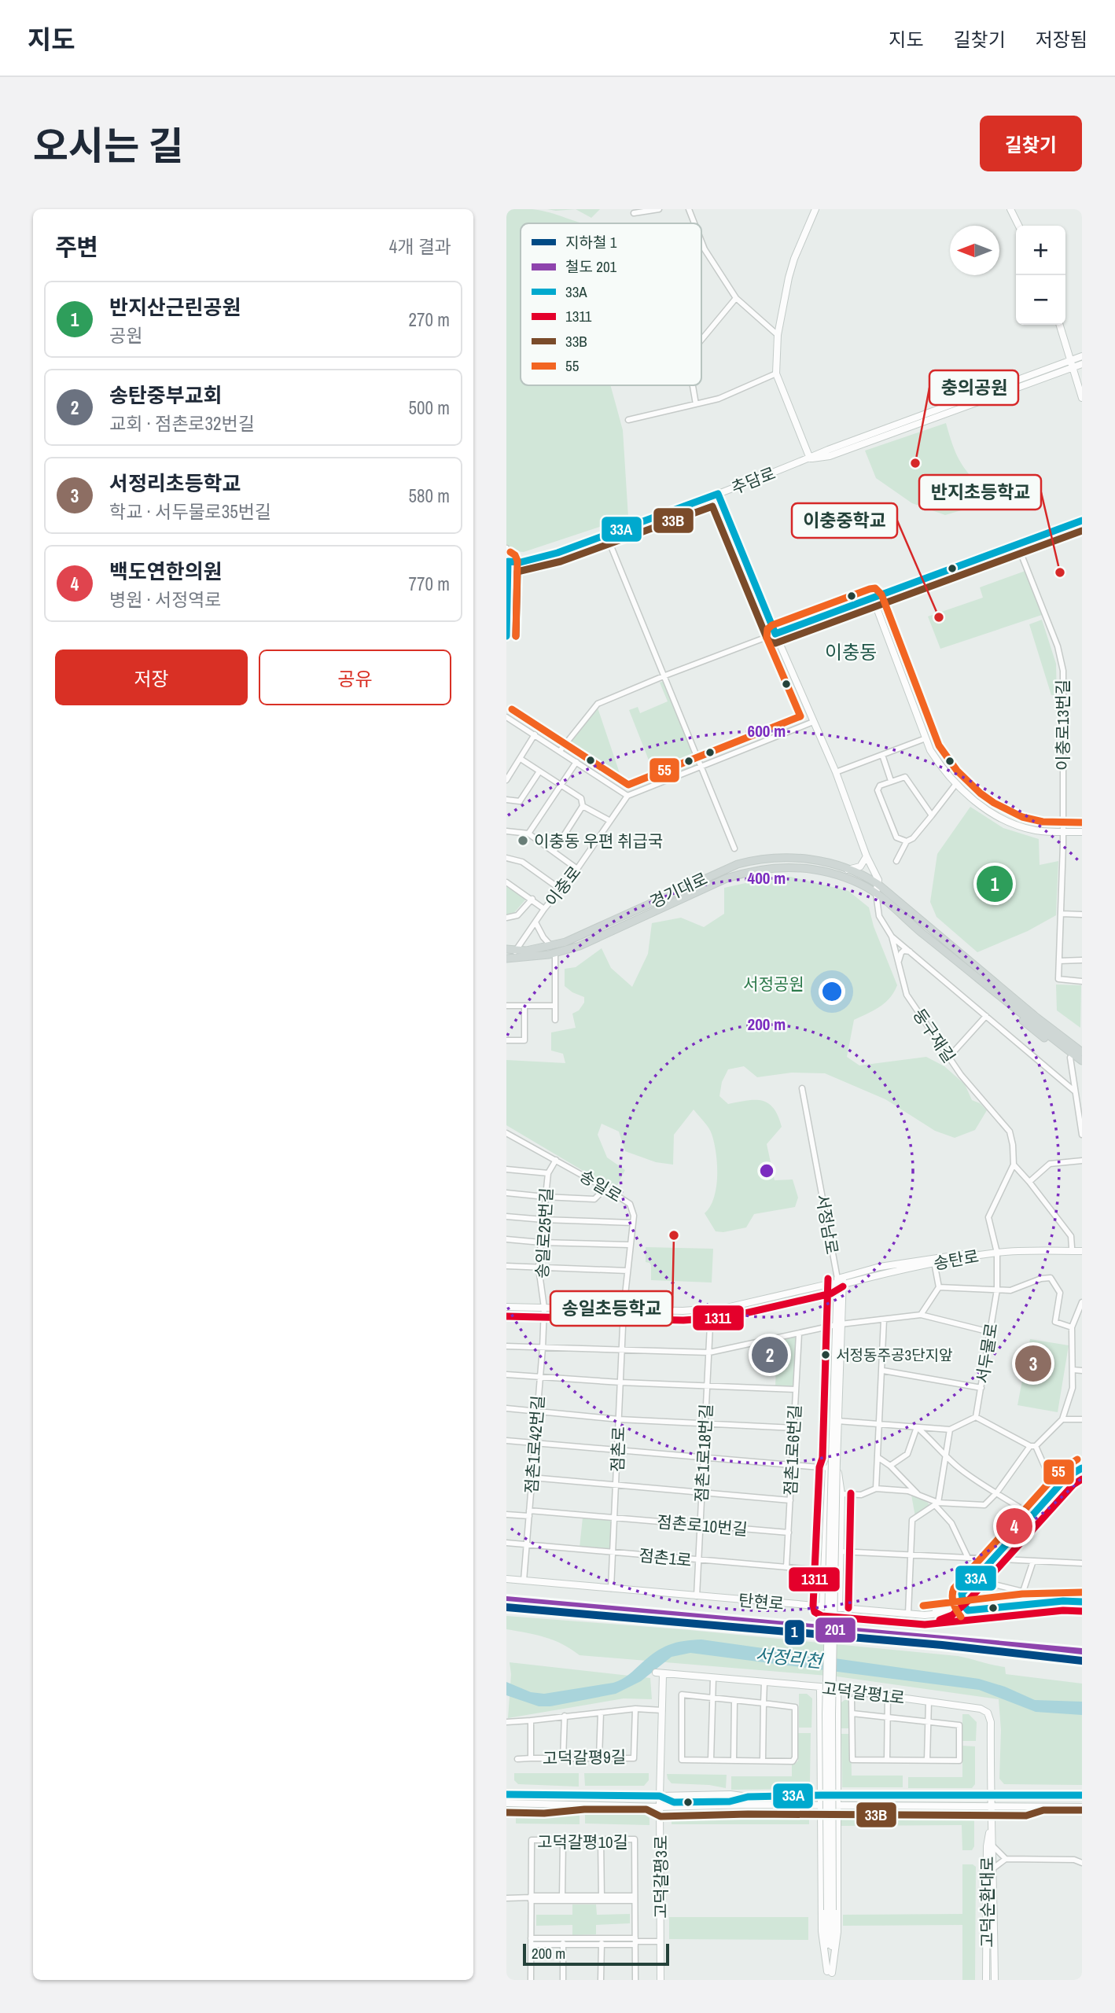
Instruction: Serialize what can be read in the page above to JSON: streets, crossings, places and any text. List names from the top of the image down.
{
  "streets": {
    "main road": ["경기대로"],
    "street": [
      "추담로",
      "이충로13번길",
      "이충로",
      "둥구재길",
      "송일로",
      "서정남로",
      "송일로25번길",
      "송탄로",
      "서두물로",
      "점촌1로42번길",
      "점촌로",
      "점촌1로6번길",
      "점촌1로18번길",
      "점촌로10번길",
      "점촌1로",
      "탄현로",
      "고덕갈평1로",
      "고덕갈평9길",
      "고덕갈평10길",
      "고덕갈평3로",
      "고덕순환대로"
    ]
  },
  "crossings": [
    ["이충로", "경기대로"],
    ["경기대로", "둥구재길"],
    ["송일로", "송일로25번길"],
    ["송일로", "송탄로"],
    ["송일로", "점촌로"],
    ["서정남로", "송탄로"],
    ["송일로25번길", "송탄로"],
    ["송일로25번길", "점촌1로42번길"],
    ["송탄로", "서두물로"],
    ["송탄로", "점촌1로42번길"],
    ["송탄로", "점촌로"],
    ["송탄로", "점촌1로18번길"],
    ["점촌1로42번길", "점촌로10번길"],
    ["점촌1로42번길", "점촌1로"],
    ["점촌1로42번길", "탄현로"],
    ["점촌로", "점촌로10번길"],
    ["점촌로", "점촌1로"],
    ["점촌로", "탄현로"],
    ["점촌1로6번길", "점촌로10번길"],
    ["점촌1로6번길", "점촌1로"],
    ["점촌1로18번길", "점촌로10번길"],
    ["점촌1로18번길", "점촌1로"],
    ["점촌1로18번길", "탄현로"],
    ["고덕갈평1로", "고덕갈평3로"],
    ["고덕갈평1로", "고덕순환대로"]
  ],
  "districts": ["이충동"],
  "water": ["서정리천"],
  "parks": ["서정공원"],
  "places": [
    "충의공원",
    "반지초등학교",
    "이충중학교",
    "이충동 우편 취급국",
    "송일초등학교",
    "서정동주공3단지앞"
  ],
  "lines": [
    "transit line 33A",
    "transit line 33B",
    "transit line 55",
    "transit line 1311",
    "rail line 201",
    "metro line 1"
  ],
  "legend": [
    "지하철 1",
    "철도 201",
    "33A",
    "1311",
    "33B",
    "55"
  ],
  "scale_bar": "200 m",
  "north": "left",
  "page": {
    "header": "지도",
    "nav": ["지도", "길찾기", "저장됨"],
    "title": "오시는 길",
    "buttons": [
      "길찾기",
      ["저장", "공유"]
    ],
    "heading": ["주변", "4개 결과"],
    "map_buttons": ["+", "−"],
    "list": [
      {
        "mark": "1",
        "name": "반지산근린공원",
        "note": "공원",
        "value": "270 m"
      },
      {
        "mark": "2",
        "name": "송탄중부교회",
        "note": "교회 · 점촌로32번길",
        "value": "500 m"
      },
      {
        "mark": "3",
        "name": "서정리초등학교",
        "note": "학교 · 서두물로35번길",
        "value": "580 m"
      },
      {
        "mark": "4",
        "name": "백도연한의원",
        "note": "병원 · 서정역로",
        "value": "770 m"
      }
    ],
    "pins": [
      "1",
      "2",
      "3",
      "4"
    ],
    "scale": "200 m"
  },
  "rings": ["600 m", "400 m", "200 m"]
}
